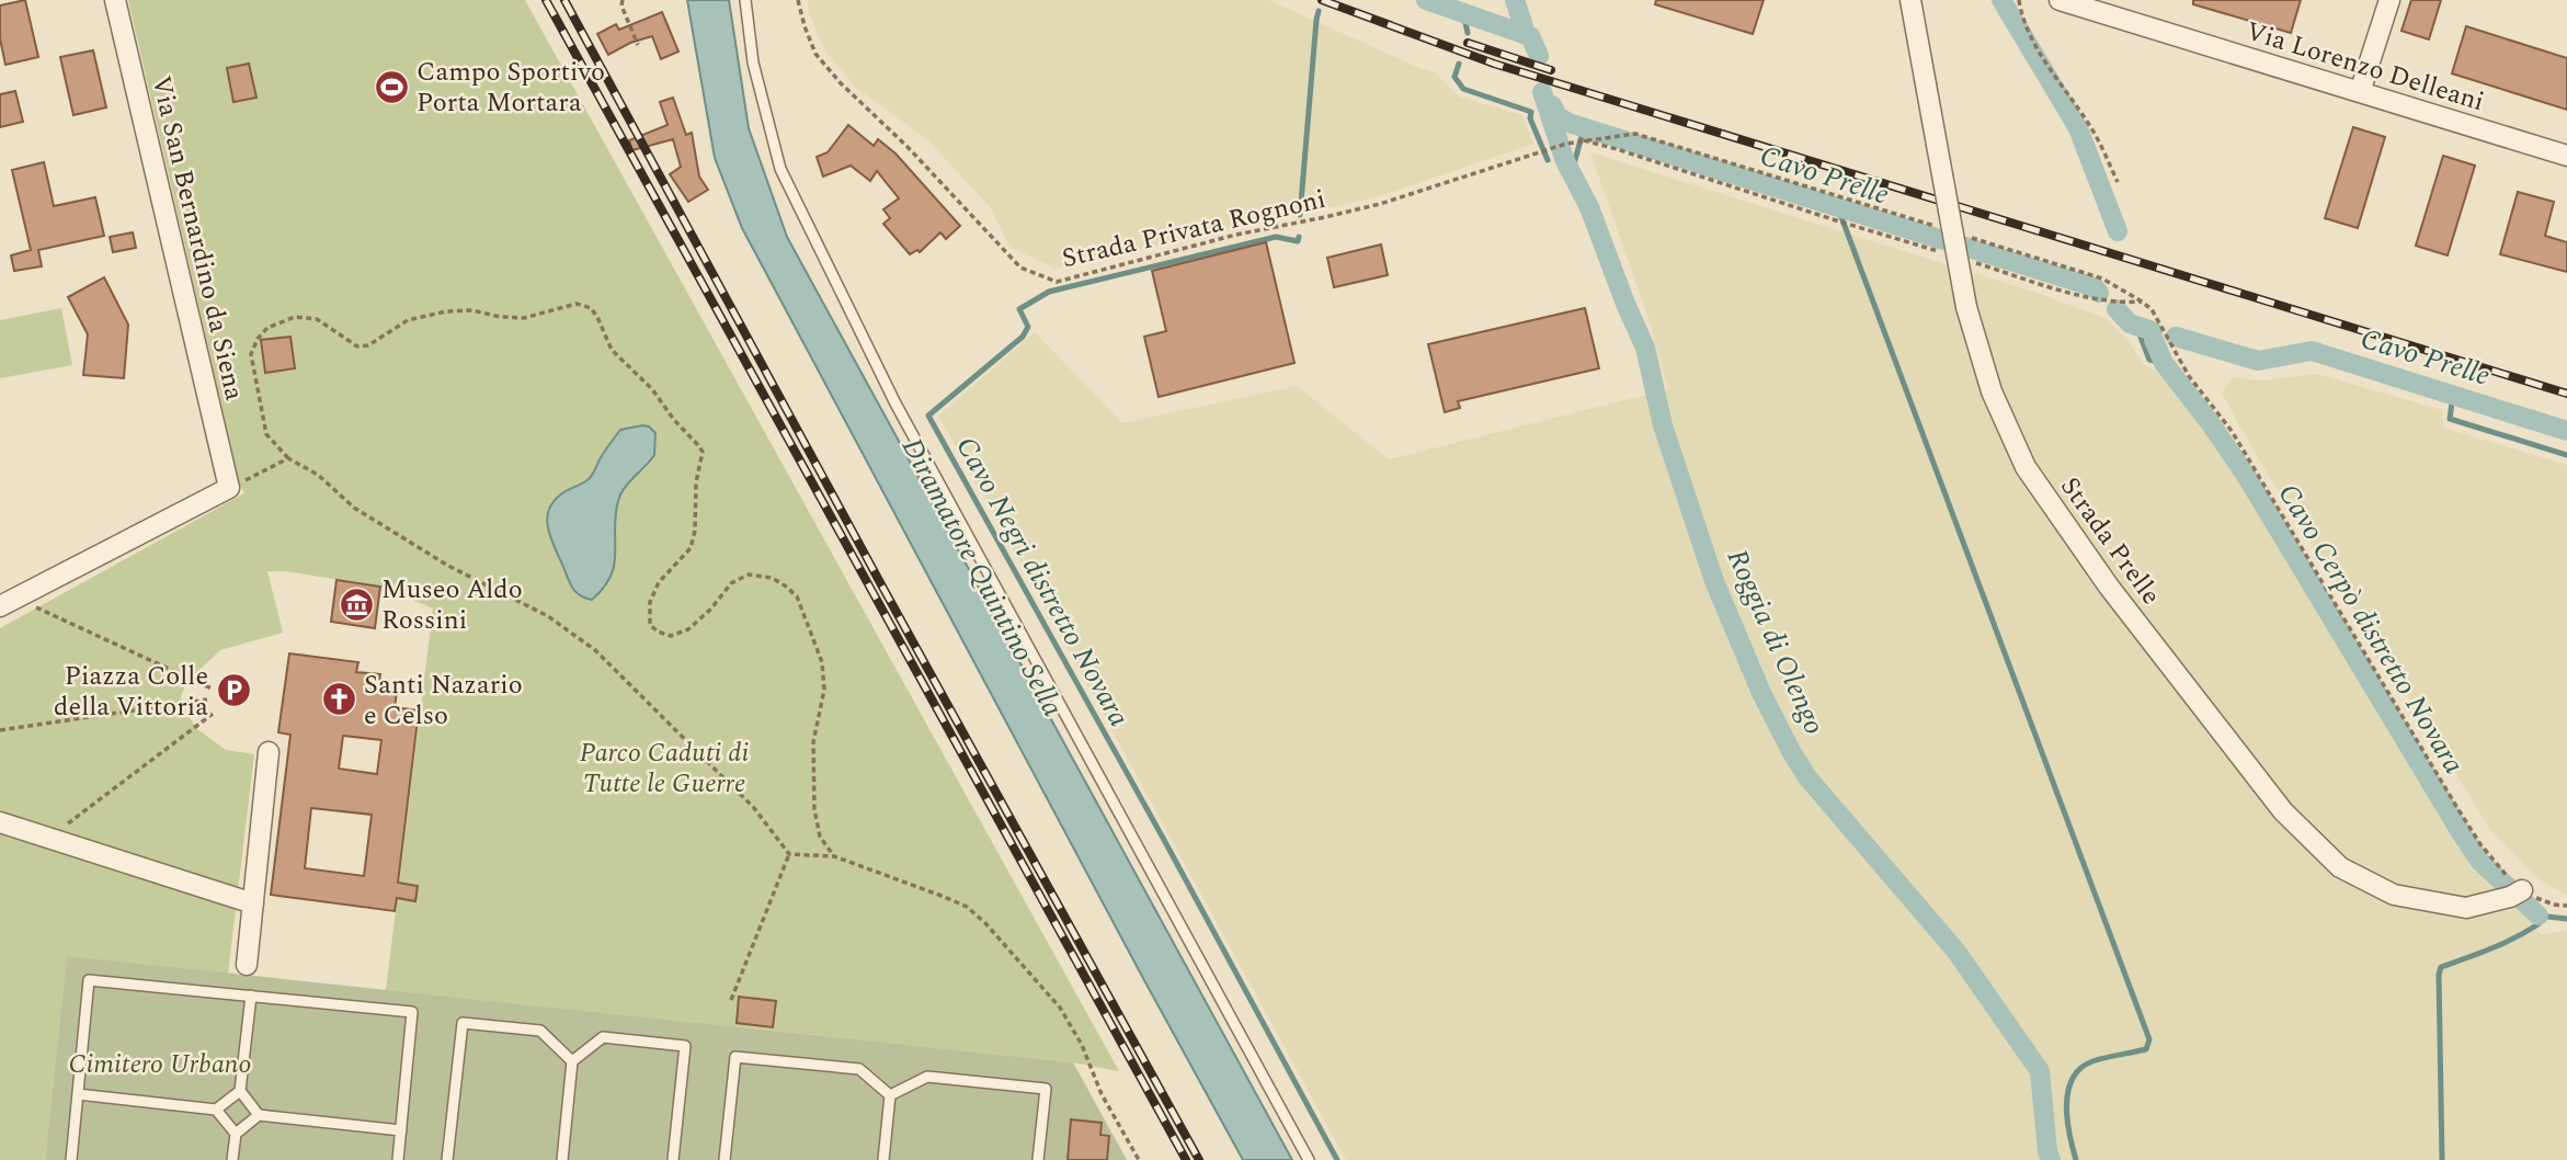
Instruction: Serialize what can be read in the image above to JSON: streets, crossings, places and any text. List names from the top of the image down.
{
  "streets": {
    "street": ["Via Lorenzo Delleani", "Via San Bernardino da Siena", "Strada Prelle"],
    "path": ["Strada Privata Rognoni"]
  },
  "water": [
    "Cavo Prelle",
    "Diramatore Quintino Sella",
    "Cavo Negri distretto Novara",
    "Cavo Cerpò distretto Novara",
    "Roggia di Olengo"
  ],
  "parks": ["Parco Caduti di Tutte le Guerre", "Cimitero Urbano"],
  "places": {
    "sports": ["Campo Sportivo Porta Mortara"],
    "museum": ["Museo Aldo Rossini"],
    "parking": ["Piazza Colle della Vittoria"],
    "church": ["Santi Nazario e Celso"]
  }
}
